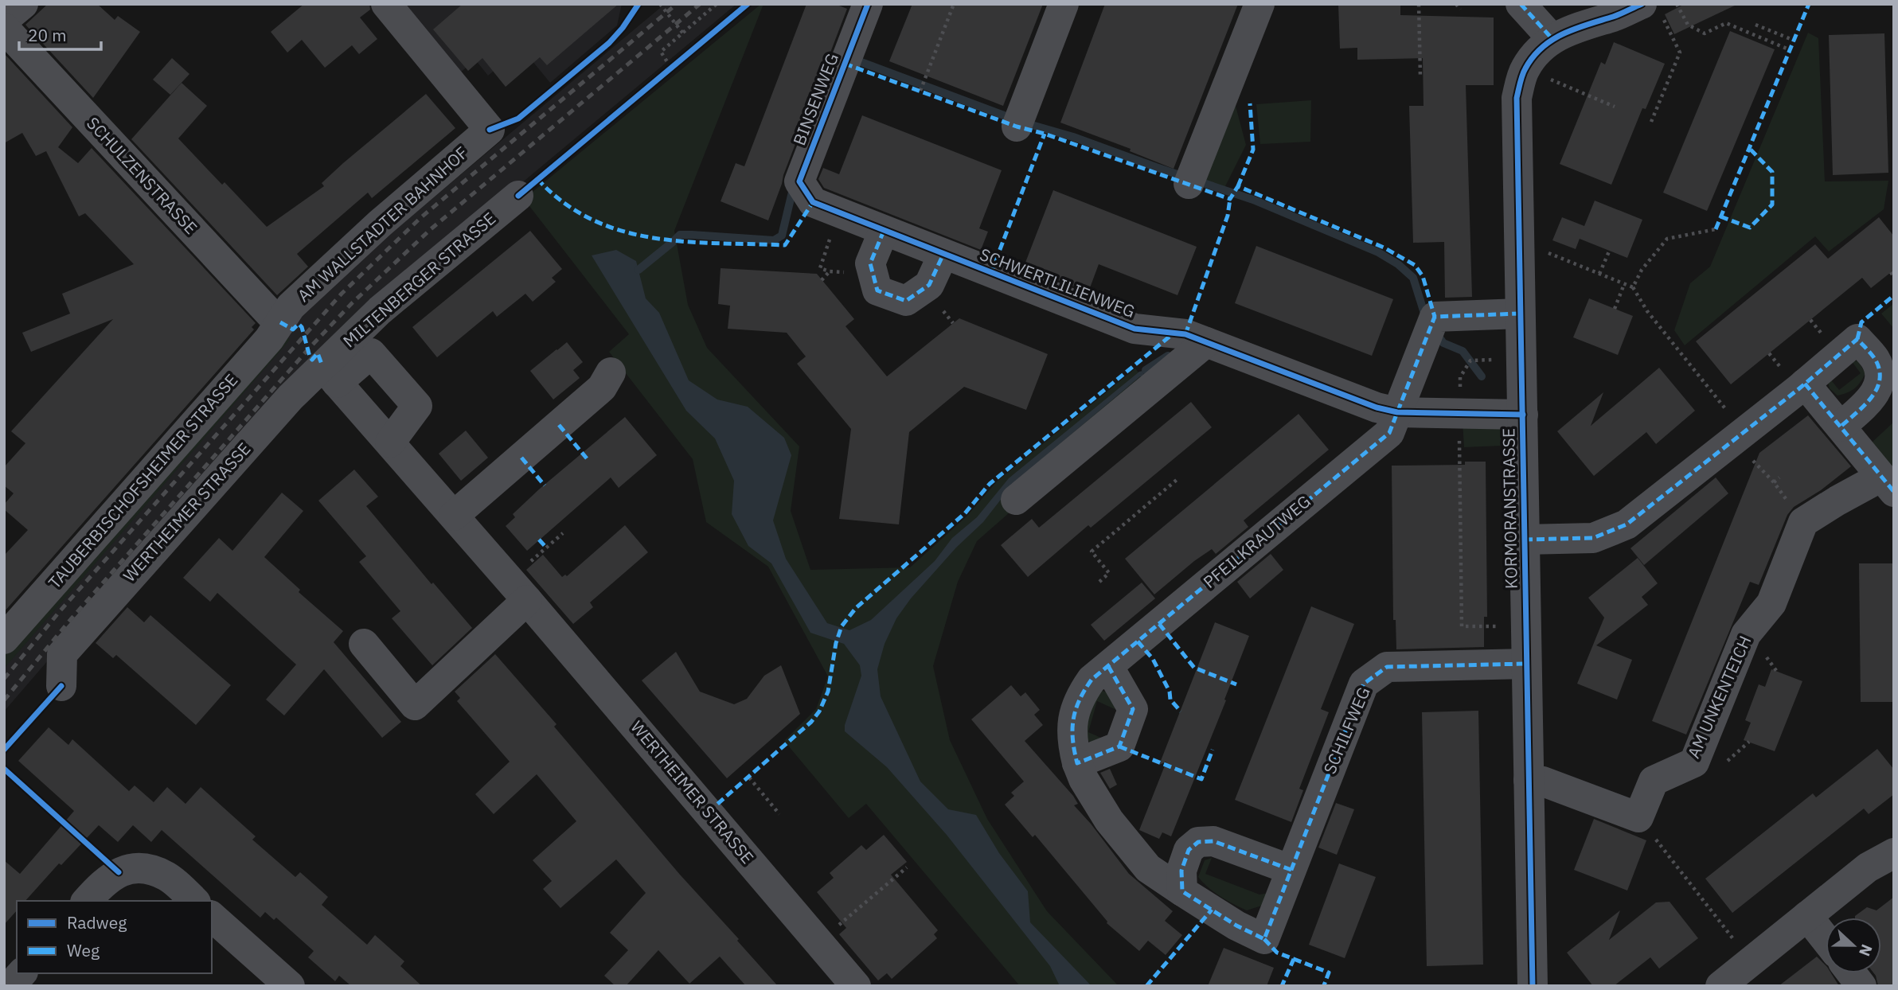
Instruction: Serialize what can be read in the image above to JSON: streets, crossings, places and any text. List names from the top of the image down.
{
  "streets": {
    "street": [
      "BINSENWEG",
      "SCHULZENSTRASSE",
      "AM WALLSTADTER BAHNHOF",
      "MILTENBERGER STRASSE",
      "SCHWERTLILIENWEG",
      "TAUBERBISCHOFSHEIMER STRASSE",
      "KORMORANSTRASSE",
      "WERTHEIMER STRASSE",
      "PFEILKRAUTWEG",
      "AM UNKENTEICH",
      "SCHILFWEG"
    ]
  },
  "crossings": [
    ["BINSENWEG", "SCHWERTLILIENWEG"],
    ["SCHULZENSTRASSE", "AM WALLSTADTER BAHNHOF"],
    ["SCHULZENSTRASSE", "TAUBERBISCHOFSHEIMER STRASSE"],
    ["AM WALLSTADTER BAHNHOF", "TAUBERBISCHOFSHEIMER STRASSE"],
    ["MILTENBERGER STRASSE", "WERTHEIMER STRASSE"],
    ["SCHWERTLILIENWEG", "KORMORANSTRASSE"],
    ["SCHWERTLILIENWEG", "PFEILKRAUTWEG"],
    ["KORMORANSTRASSE", "SCHILFWEG"],
    ["PFEILKRAUTWEG", "SCHILFWEG"]
  ],
  "legend": ["Radweg", "Weg"],
  "scale_bar": "20 m",
  "north": "right"
}
